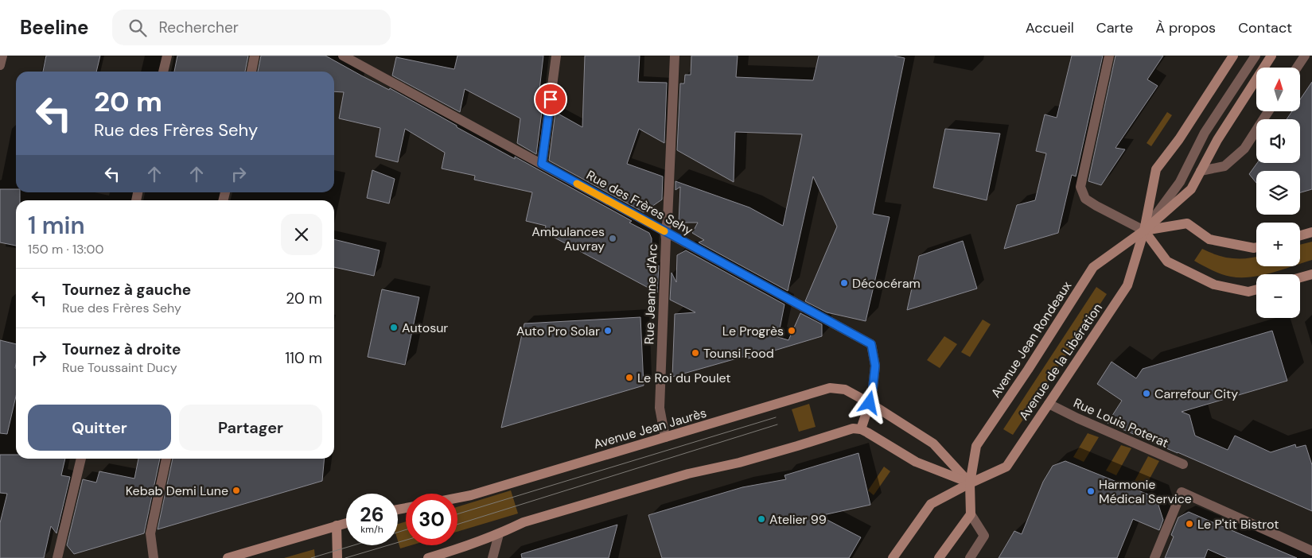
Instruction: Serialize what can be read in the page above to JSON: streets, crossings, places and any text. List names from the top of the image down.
{
  "streets": {
    "main road": ["Avenue Jean Rondeaux", "Avenue de la Libération", "Avenue Jean Jaurès"],
    "street": ["Rue des Frères Sehy", "Rue Jeanne d'Arc", "Rue Louis Poterat"]
  },
  "crossings": [
    ["Rue des Frères Sehy", "Rue Jeanne d'Arc"],
    ["Rue des Frères Sehy", "Avenue Jean Jaurès"],
    ["Rue Jeanne d'Arc", "Avenue Jean Jaurès"],
    ["Avenue Jean Rondeaux", "Avenue de la Libération"],
    ["Avenue Jean Rondeaux", "Avenue Jean Jaurès"],
    ["Avenue de la Libération", "Rue Louis Poterat"],
    ["Avenue de la Libération", "Avenue Jean Jaurès"]
  ],
  "places": [
    "Ambulances Auvray",
    "Décocéram",
    "Autosur",
    "Auto Pro Solar",
    "Le Progrès",
    "Tounsi Food",
    "Le Roi du Poulet",
    "Carrefour City",
    "Kebab Demi Lune",
    "Harmonie Médical Service",
    "Atelier 99",
    "Le P'tit Bistrot"
  ],
  "north": "top",
  "page": {
    "header": "Beeline",
    "search": "Rechercher",
    "nav": [
      "Accueil",
      "Carte",
      "À propos",
      "Contact"
    ],
    "map_buttons": ["+", "−"],
    "turn": ["20 m", "Rue des Frères Sehy"],
    "heading": ["1 min", "150 m · 13:00"],
    "list": [
      {
        "name": "Tournez à gauche",
        "note": "Rue des Frères Sehy",
        "value": "20 m"
      },
      {
        "name": "Tournez à droite",
        "note": "Rue Toussaint Ducy",
        "value": "110 m"
      }
    ],
    "buttons": ["Quitter", "Partager"],
    "speed": "26 km/h",
    "limit": "30"
  }
}
